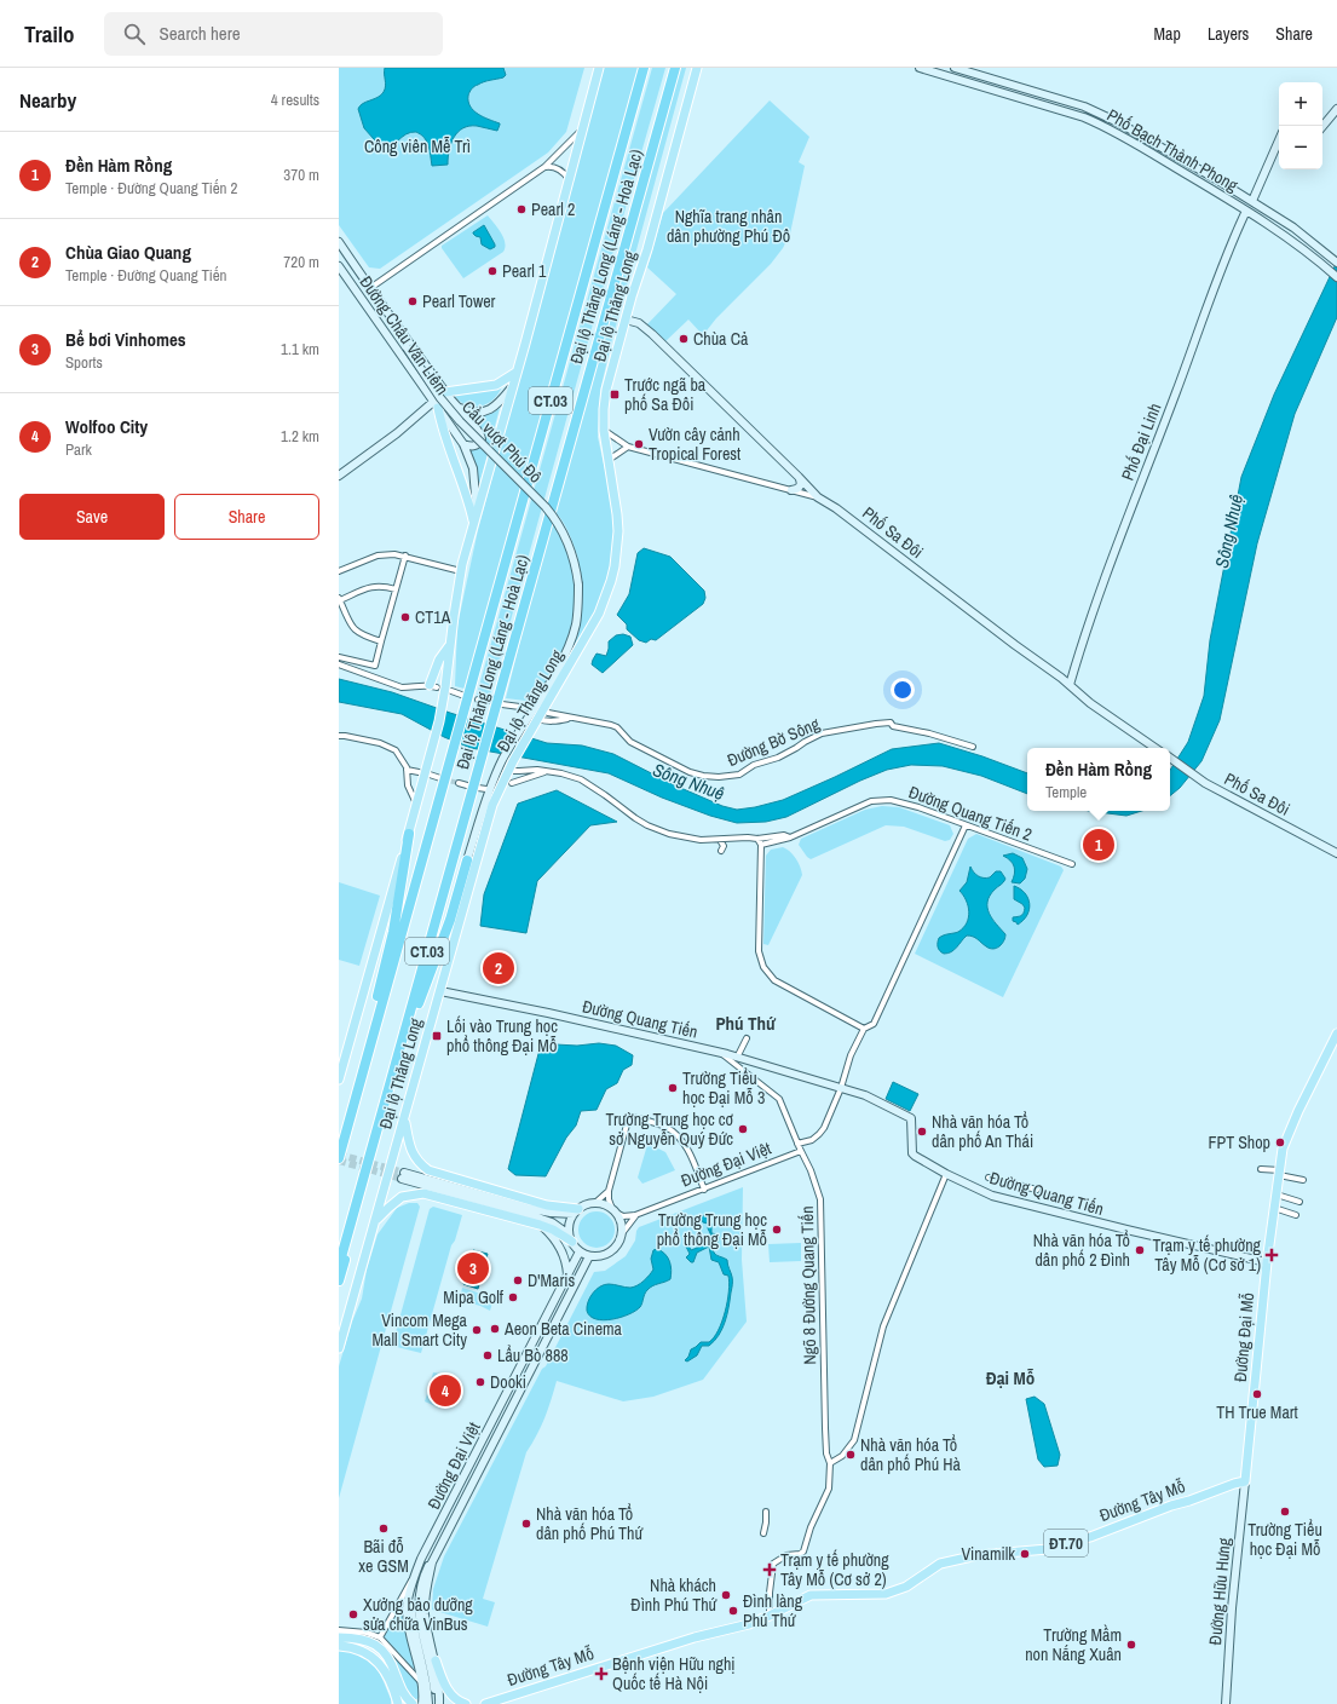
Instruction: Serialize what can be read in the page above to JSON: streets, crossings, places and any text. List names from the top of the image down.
{
  "streets": {
    "highway": ["Đại lộ Thăng Long (Láng - Hoà Lạc)", "CT.03"],
    "main road": [
      "Đại lộ Thăng Long",
      "Đường Đại Mỗ",
      "Đường Tây Mỗ",
      "ĐT.70"
    ],
    "street": [
      "Phố Bạch Thành Phong",
      "Đường Châu Văn Liêm",
      "Cầu vượt Phú Đô",
      "Phố Đại Linh",
      "Phố Sa Đôi",
      "Đường Bờ Sông",
      "Đường Quang Tiến 2",
      "Đường Quang Tiến",
      "Đường Đại Việt",
      "Ngõ 8 Đường Quang Tiến",
      "Đường Hữu Hưng"
    ]
  },
  "crossings": [
    ["Phố Bạch Thành Phong", "Phố Đại Linh"],
    ["Đại lộ Thăng Long", "Cầu vượt Phú Đô"],
    ["Đại lộ Thăng Long", "Phố Sa Đôi"],
    ["Đại lộ Thăng Long", "Đường Bờ Sông"],
    ["Đại lộ Thăng Long", "Đường Quang Tiến 2"],
    ["Đại lộ Thăng Long", "Đường Quang Tiến"],
    ["Đường Châu Văn Liêm", "Cầu vượt Phú Đô"],
    ["Phố Đại Linh", "Phố Sa Đôi"],
    ["Đường Quang Tiến", "Ngõ 8 Đường Quang Tiến"],
    ["Đường Quang Tiến", "Đường Đại Mỗ"],
    ["Đường Đại Việt", "Ngõ 8 Đường Quang Tiến"],
    ["Ngõ 8 Đường Quang Tiến", "Đường Tây Mỗ"],
    ["Đường Đại Mỗ", "Đường Tây Mỗ"],
    ["Đường Đại Mỗ", "Đường Hữu Hưng"],
    ["Đường Tây Mỗ", "Đường Hữu Hưng"]
  ],
  "districts": ["Phú Thứ", "Đại Mỗ"],
  "water": ["Sông Nhuệ"],
  "parks": ["Công viên Mễ Trì", "Nghĩa trang nhân dân phường Phú Đô"],
  "places": {
    "other": [
      "Pearl 2",
      "Pearl 1",
      "Pearl Tower",
      "Chùa Cả",
      "Vườn cây cảnh Tropical Forest",
      "CT1A",
      "Trường Tiểu học Đại Mỗ 3",
      "Trường Trung học cơ sở Nguyễn Quý Đức",
      "Nhà văn hóa Tổ dân phố An Thái",
      "FPT Shop",
      "Trường Trung học phổ thông Đại Mỗ",
      "Nhà văn hóa Tổ dân phố 2 Đình",
      "D'Maris",
      "Mipa Golf",
      "Aeon Beta Cinema",
      "Vincom Mega Mall Smart City",
      "Lẩu Bò 888",
      "Dooki",
      "TH True Mart",
      "Nhà văn hóa Tổ dân phố Phú Hà",
      "Trường Tiểu học Đại Mỗ",
      "Nhà văn hóa Tổ dân phố Phú Thứ",
      "Bãi đỗ xe GSM",
      "Vinamilk",
      "Nhà khách Đình Phú Thứ",
      "Đình làng Phú Thứ",
      "Xưởng bảo dưỡng sửa chữa VinBus",
      "Trường Mầm non Nắng Xuân"
    ],
    "transit": ["Trước ngã ba phố Sa Đôi", "Lối vào Trung học phổ thông Đại Mỗ"],
    "health": ["Trạm y tế phường Tây Mỗ (Cơ sở 1)", "Trạm y tế phường Tây Mỗ (Cơ sở 2)", "Bệnh viện Hữu nghị Quốc tế Hà Nội"]
  },
  "page": {
    "header": "Trailo",
    "search": "Search here",
    "nav": ["Map", "Layers", "Share"],
    "heading": ["Nearby", "4 results"],
    "map_buttons": ["+", "−"],
    "list": [
      {
        "mark": "1",
        "name": "Đền Hàm Rồng",
        "note": "Temple · Đường Quang Tiến 2",
        "value": "370 m"
      },
      {
        "mark": "2",
        "name": "Chùa Giao Quang",
        "note": "Temple · Đường Quang Tiến",
        "value": "720 m"
      },
      {
        "mark": "3",
        "name": "Bể bơi Vinhomes",
        "note": "Sports",
        "value": "1.1 km"
      },
      {
        "mark": "4",
        "name": "Wolfoo City",
        "note": "Park",
        "value": "1.2 km"
      }
    ],
    "buttons": ["Save", "Share"],
    "popup": ["Đền Hàm Rồng", "Temple"],
    "pins": [
      "1",
      "2",
      "3",
      "4"
    ]
  }
}
